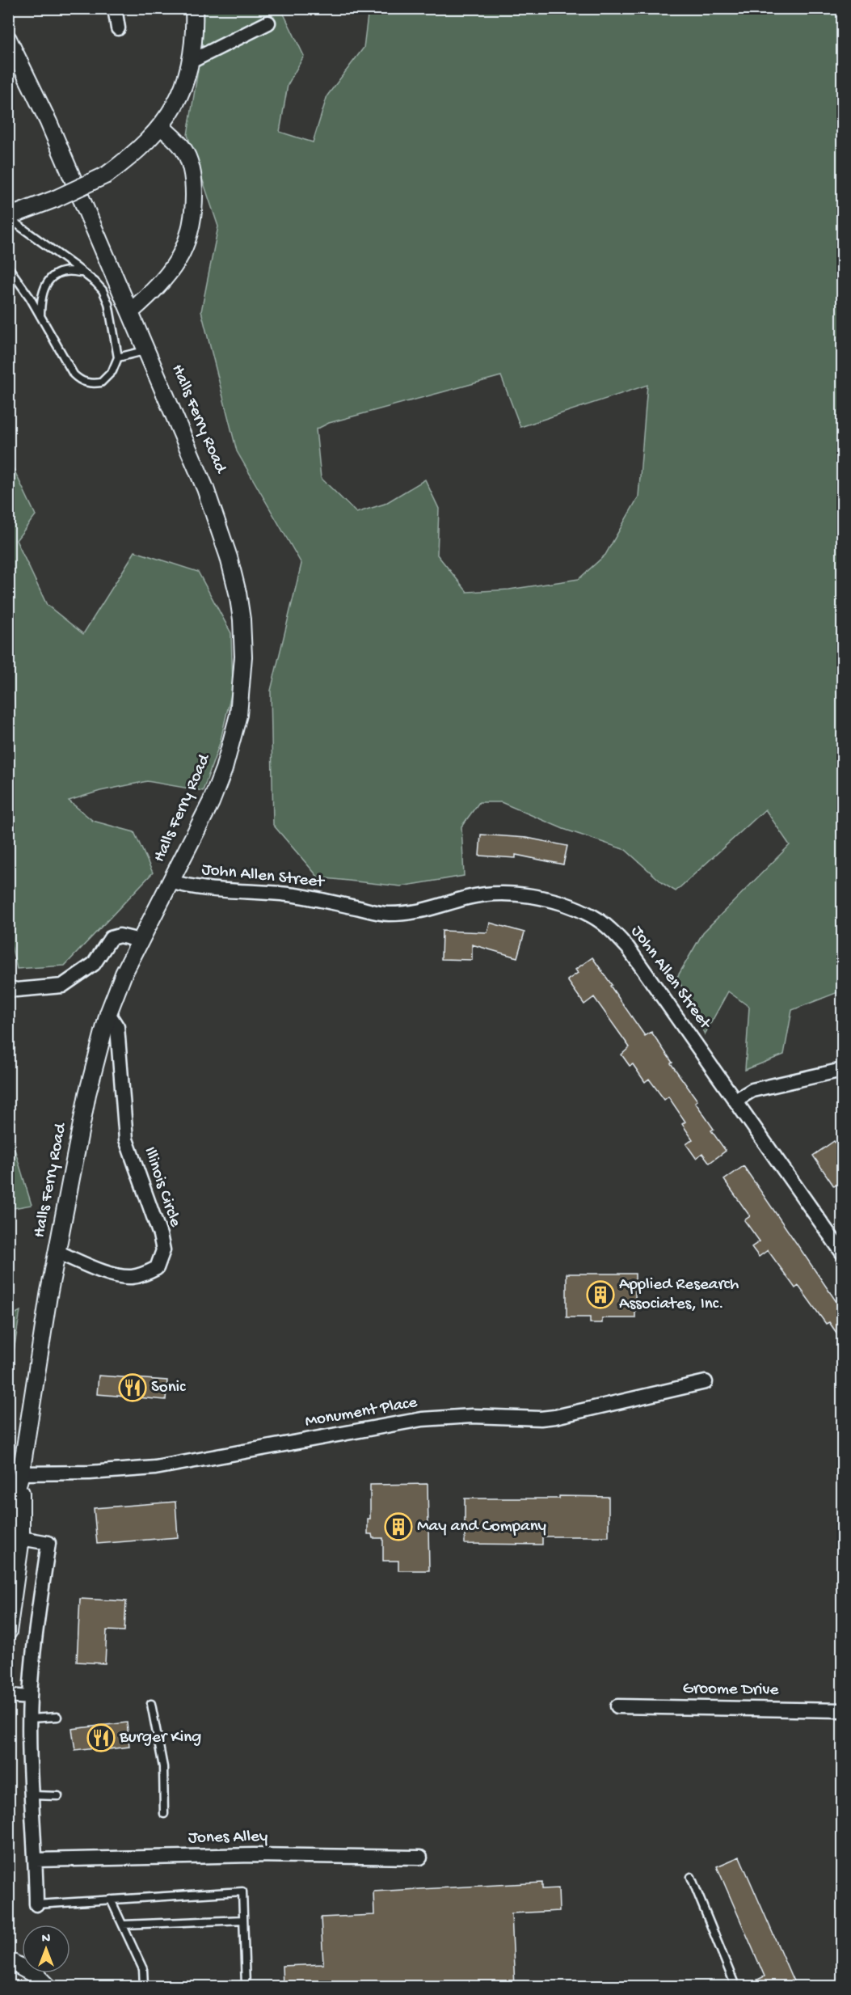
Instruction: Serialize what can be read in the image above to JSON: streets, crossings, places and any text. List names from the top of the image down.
{
  "streets": {
    "street": [
      "Halls Ferry Road",
      "John Allen Street",
      "Illinois Circle",
      "Monument Place",
      "Groome Drive",
      "Jones Alley"
    ]
  },
  "crossings": [
    ["Halls Ferry Road", "John Allen Street"],
    ["Halls Ferry Road", "Illinois Circle"],
    ["Halls Ferry Road", "Monument Place"]
  ],
  "places": {
    "building": ["Applied Research Associates, Inc.", "May and Company"],
    "restaurant": ["Sonic", "Burger King"]
  },
  "north": "top"
}
